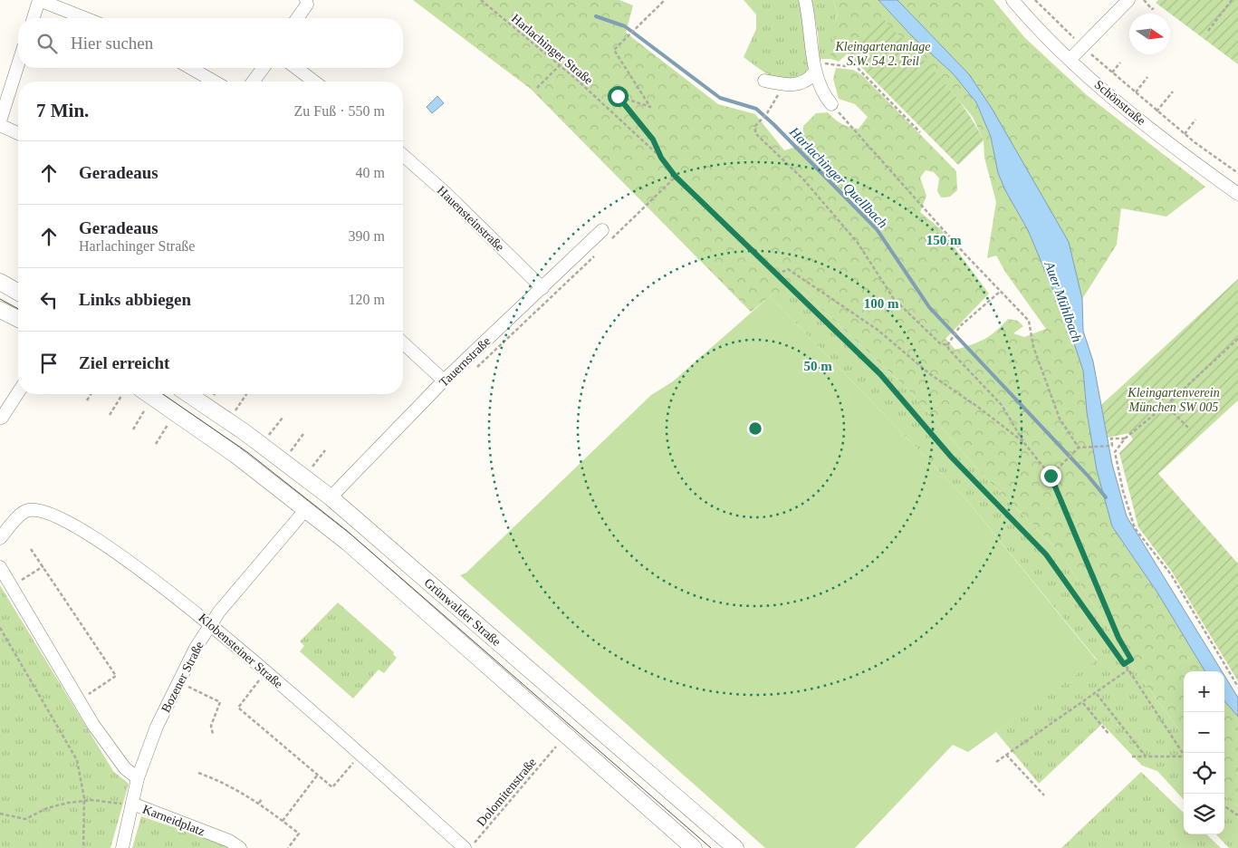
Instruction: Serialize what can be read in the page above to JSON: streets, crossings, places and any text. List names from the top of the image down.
{
  "streets": {
    "main road": ["Grünwalder Straße"],
    "street": [
      "Schönstraße",
      "Hauensteinstraße",
      "Tauernstraße",
      "Klobensteiner Straße",
      "Bozener Straße",
      "Karneidplatz"
    ],
    "path": ["Harlachinger Straße", "Dolomitenstraße"]
  },
  "crossings": [
    ["Hauensteinstraße", "Tauernstraße"],
    ["Tauernstraße", "Grünwalder Straße"],
    ["Grünwalder Straße", "Bozener Straße"],
    ["Klobensteiner Straße", "Bozener Straße"],
    ["Bozener Straße", "Karneidplatz"]
  ],
  "water": ["Harlachinger Quellbach", "Auer Mühlbach"],
  "parks": ["Kleingartenanlage S.W. 54 2. Teil", "Kleingartenverein München SW 005"],
  "north": "right",
  "page": {
    "search": "Hier suchen",
    "heading": ["7 Min.", "Zu Fuß · 550 m"],
    "list": [
      ["Geradeaus", "40 m"],
      ["Geradeaus", "Harlachinger Straße", "390 m"],
      ["Links abbiegen", "120 m"],
      "Ziel erreicht"
    ],
    "map_buttons": ["+", "−"]
  },
  "rings": ["150 m", "100 m", "50 m"]
}
